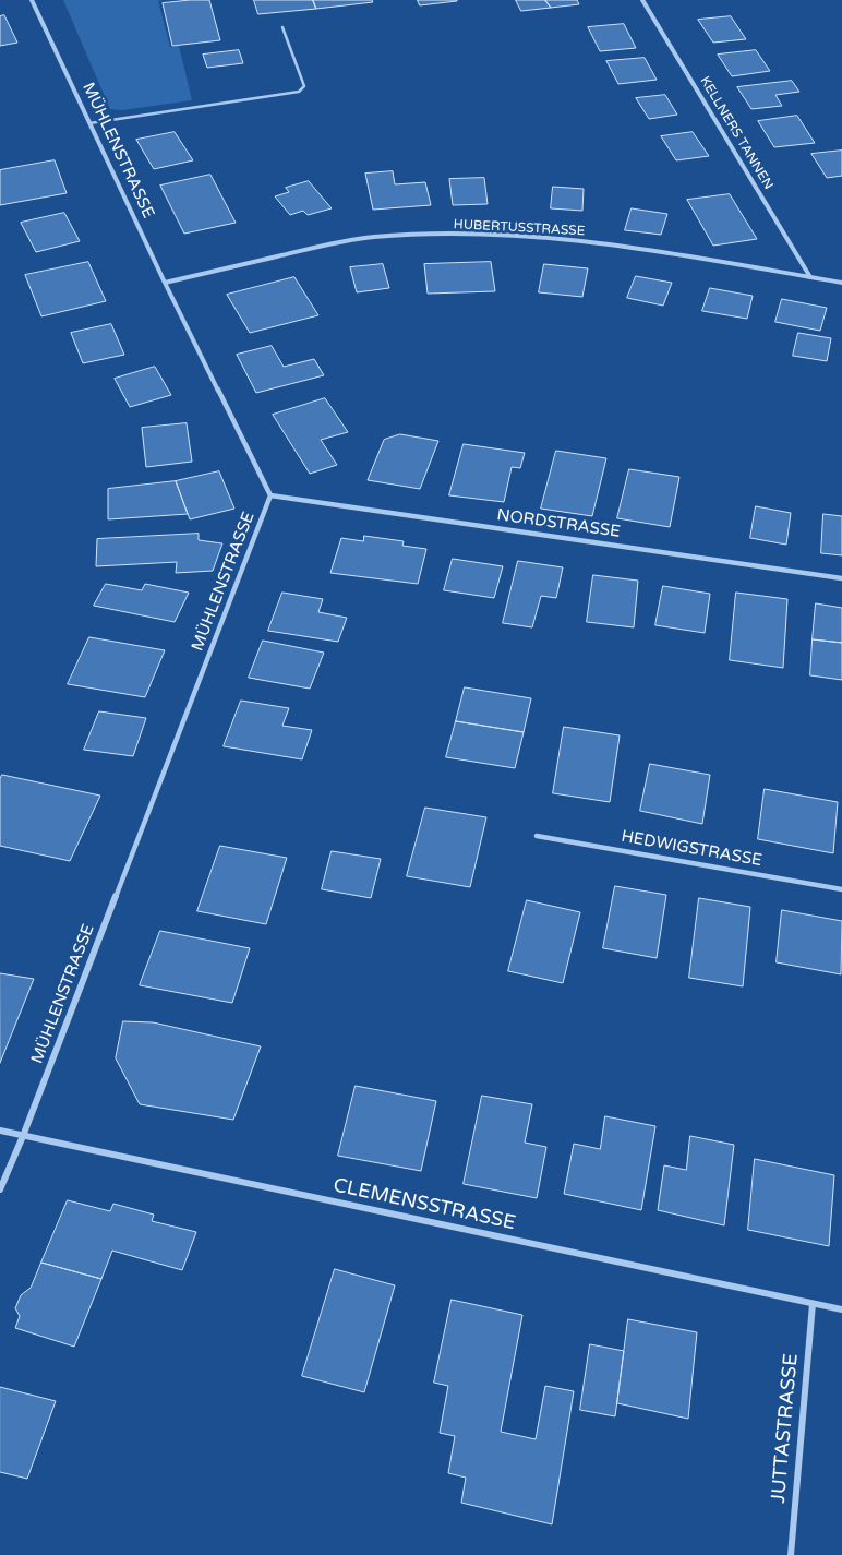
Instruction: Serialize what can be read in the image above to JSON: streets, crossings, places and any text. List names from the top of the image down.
{
  "streets": {
    "street": [
      "KELLNERS TANNEN",
      "MÜHLENSTRASSE",
      "HUBERTUSSTRASSE",
      "NORDSTRASSE",
      "HEDWIGSTRASSE",
      "CLEMENSSTRASSE",
      "JUTTASTRASSE"
    ]
  },
  "crossings": [
    ["KELLNERS TANNEN", "HUBERTUSSTRASSE"],
    ["MÜHLENSTRASSE", "HUBERTUSSTRASSE"],
    ["MÜHLENSTRASSE", "NORDSTRASSE"],
    ["MÜHLENSTRASSE", "CLEMENSSTRASSE"],
    ["CLEMENSSTRASSE", "JUTTASTRASSE"]
  ]
}
